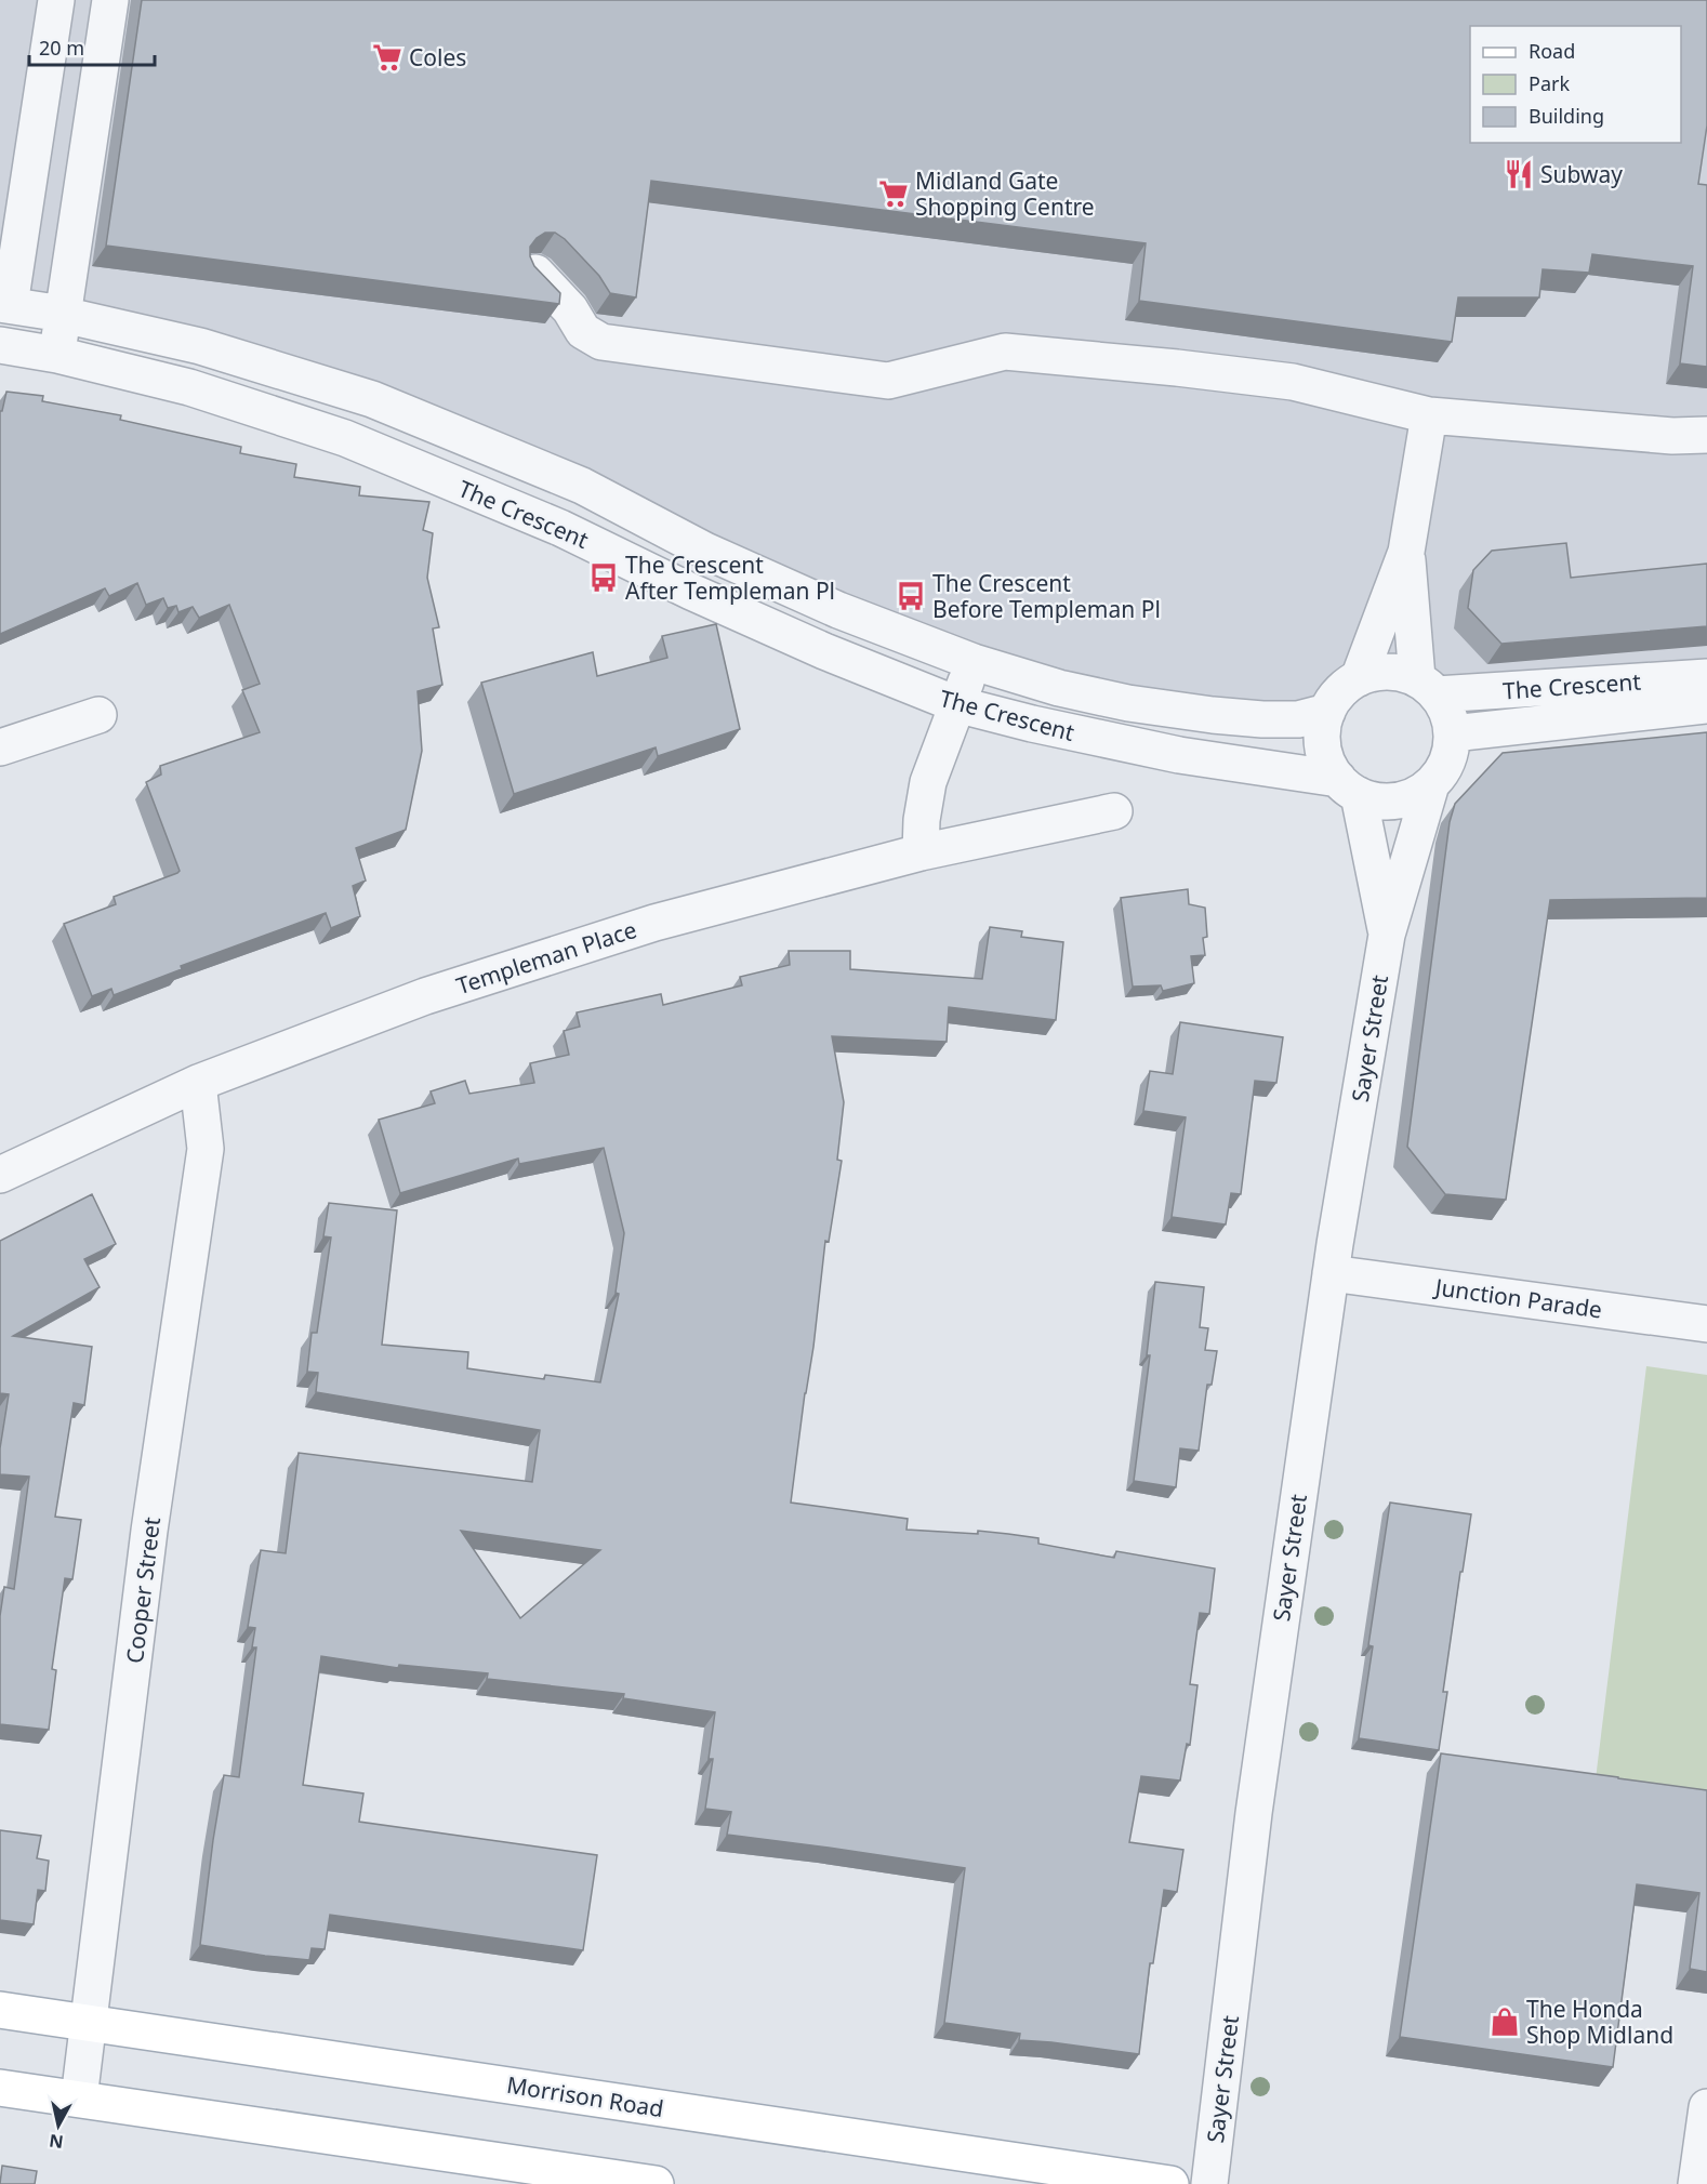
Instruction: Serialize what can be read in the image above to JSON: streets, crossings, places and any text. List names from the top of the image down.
{
  "streets": {
    "main road": ["Morrison Road"],
    "street": [
      "The Crescent",
      "Templeman Place",
      "Sayer Street",
      "Junction Parade",
      "Cooper Street"
    ]
  },
  "crossings": [
    ["The Crescent", "Sayer Street"],
    ["Templeman Place", "Cooper Street"],
    ["Sayer Street", "Junction Parade"],
    ["Cooper Street", "Morrison Road"]
  ],
  "places": {
    "supermarket": ["Coles", "Midland Gate Shopping Centre"],
    "restaurant": ["Subway"],
    "bus stop": ["The Crescent After Templeman Pl", "The Crescent Before Templeman Pl"],
    "shop": ["The Honda Shop Midland"]
  },
  "legend": ["Road", "Park", "Building"],
  "scale_bar": "20 m",
  "north": "bottom"
}
